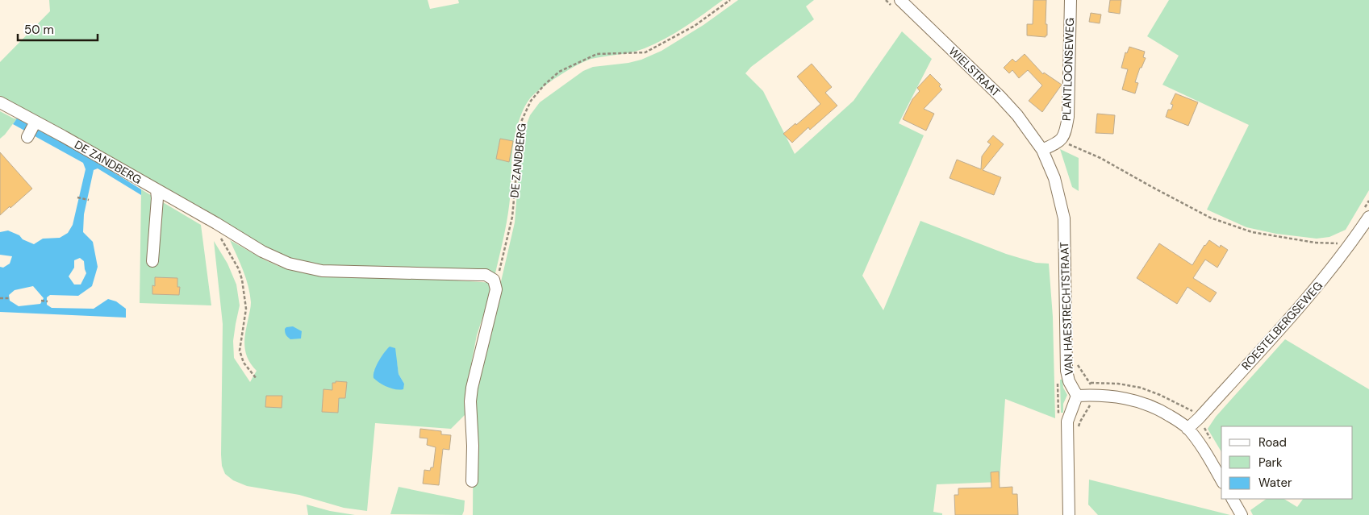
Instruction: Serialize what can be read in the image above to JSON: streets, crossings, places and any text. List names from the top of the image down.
{
  "streets": {
    "street": [
      "PLANTLOONSEWEG",
      "WIELSTRAAT",
      "DE ZANDBERG",
      "VAN HAESTRECHTSTRAAT",
      "ROESTELBERGSEWEG"
    ]
  },
  "crossings": [
    ["WIELSTRAAT", "VAN HAESTRECHTSTRAAT"]
  ],
  "legend": ["Road", "Park", "Water"],
  "scale_bar": "50 m"
}
